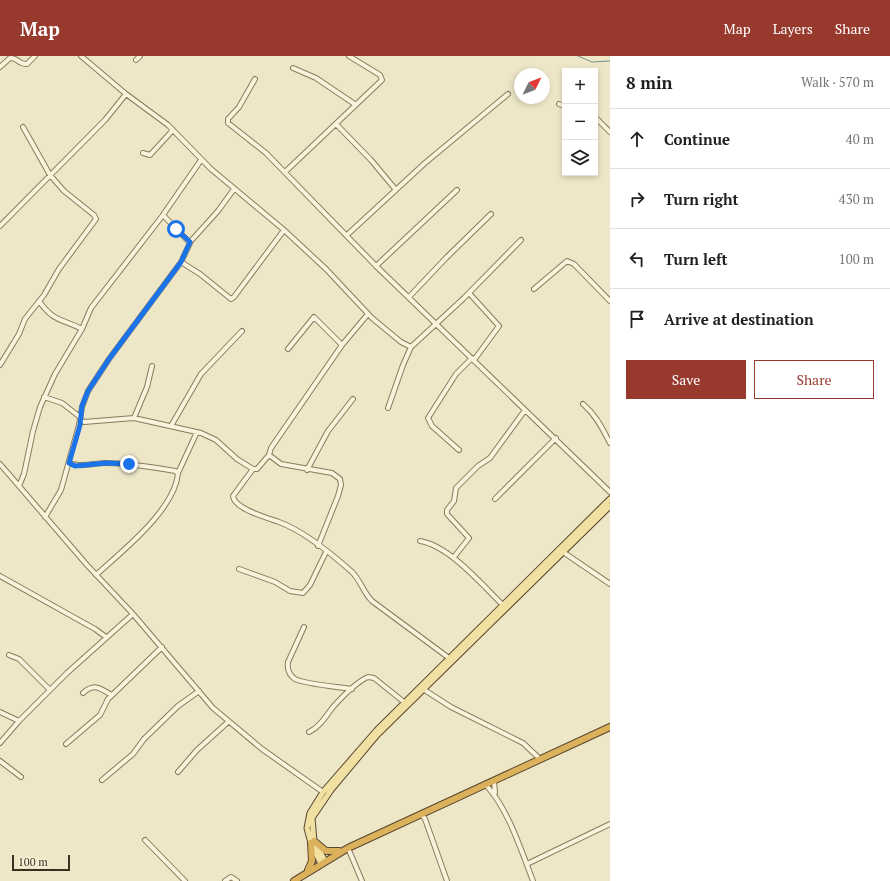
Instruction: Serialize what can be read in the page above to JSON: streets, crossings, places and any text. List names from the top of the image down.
{
  "scale_bar": "100 m",
  "north": "top right",
  "page": {
    "header": "Map",
    "nav": ["Map", "Layers", "Share"],
    "heading": ["8 min", "Walk · 570 m"],
    "map_buttons": ["+", "−"],
    "list": [
      ["Continue", "40 m"],
      ["Turn right", "430 m"],
      ["Turn left", "100 m"],
      "Arrive at destination"
    ],
    "buttons": ["Save", "Share"],
    "scale": "100 m"
  }
}
